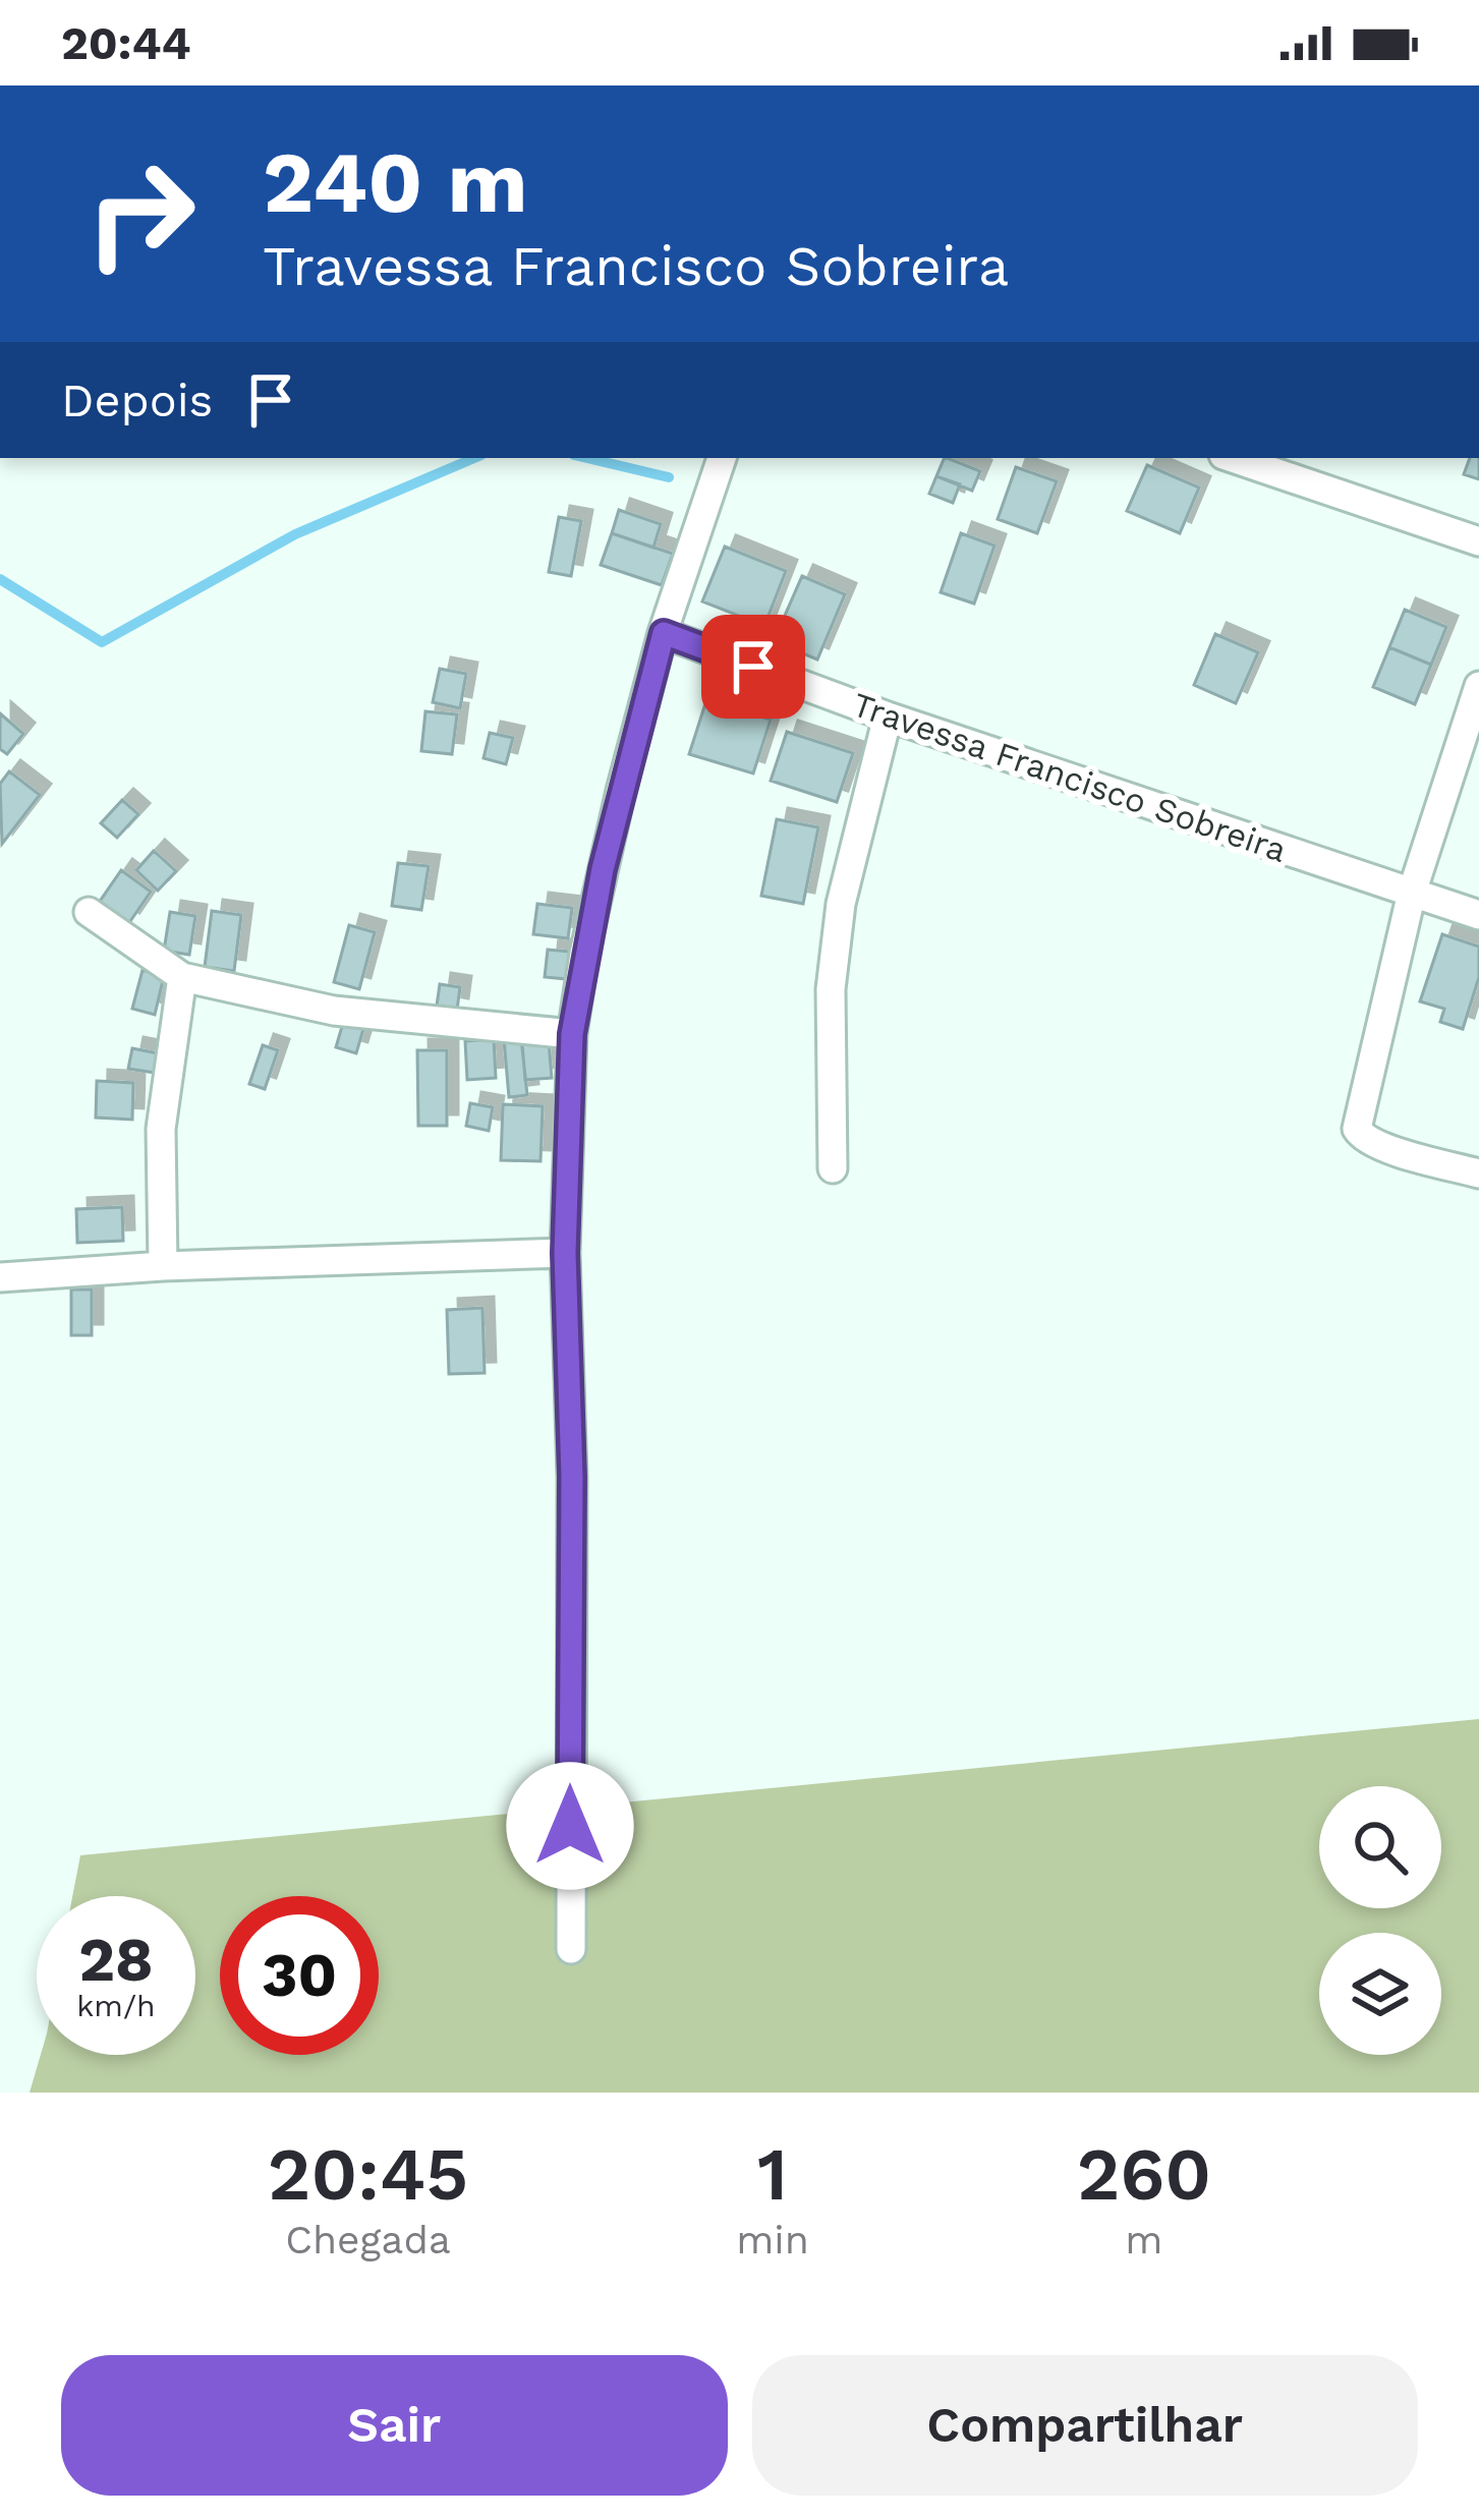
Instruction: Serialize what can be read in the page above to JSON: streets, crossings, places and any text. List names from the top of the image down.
{
  "streets": {
    "street": ["Travessa Francisco Sobreira"]
  },
  "page": {
    "status": "20:44",
    "turn": ["240 m", "Travessa Francisco Sobreira"],
    "then": "Depois",
    "speed": "28 km/h",
    "limit": "30",
    "eta": [
      "20:45",
      "Chegada",
      "1",
      "min",
      "260",
      "m"
    ],
    "buttons": ["Sair", "Compartilhar"]
  }
}
